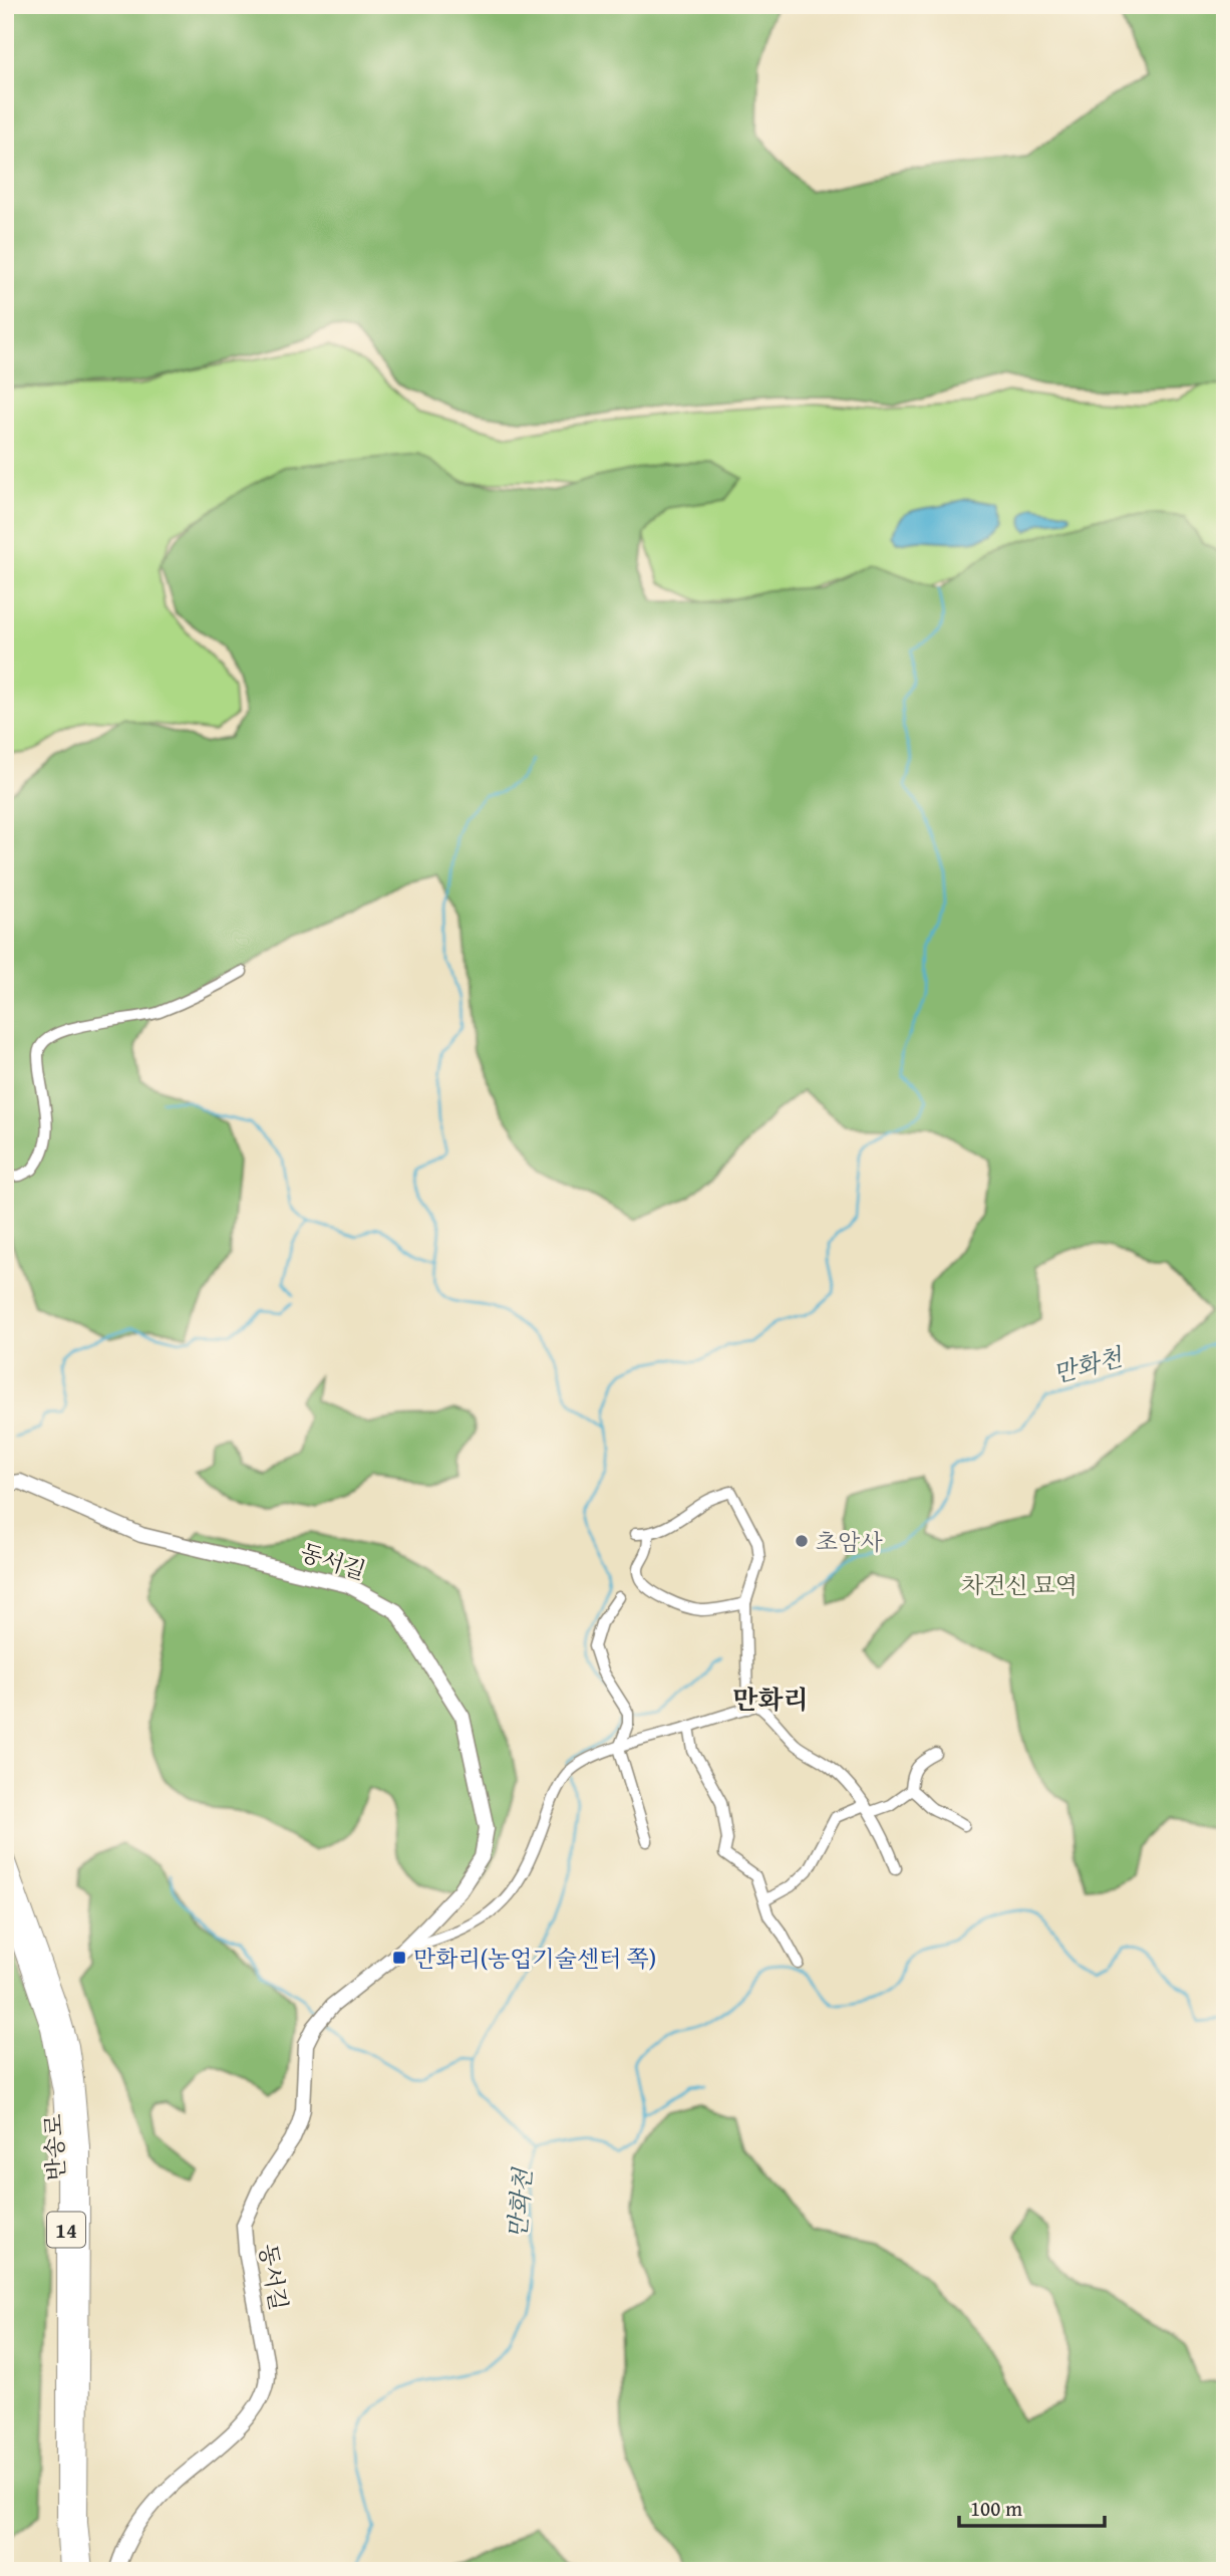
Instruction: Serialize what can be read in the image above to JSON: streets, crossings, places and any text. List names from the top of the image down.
{
  "streets": {
    "main road": ["반송로", "14"],
    "street": ["동서길"]
  },
  "districts": ["만화리"],
  "water": ["만화천"],
  "parks": ["차건신 묘역"],
  "places": {
    "other": ["초암사"],
    "transit": ["만화리(농업기술센터 쪽)"]
  },
  "scale_bar": "100 m"
}
